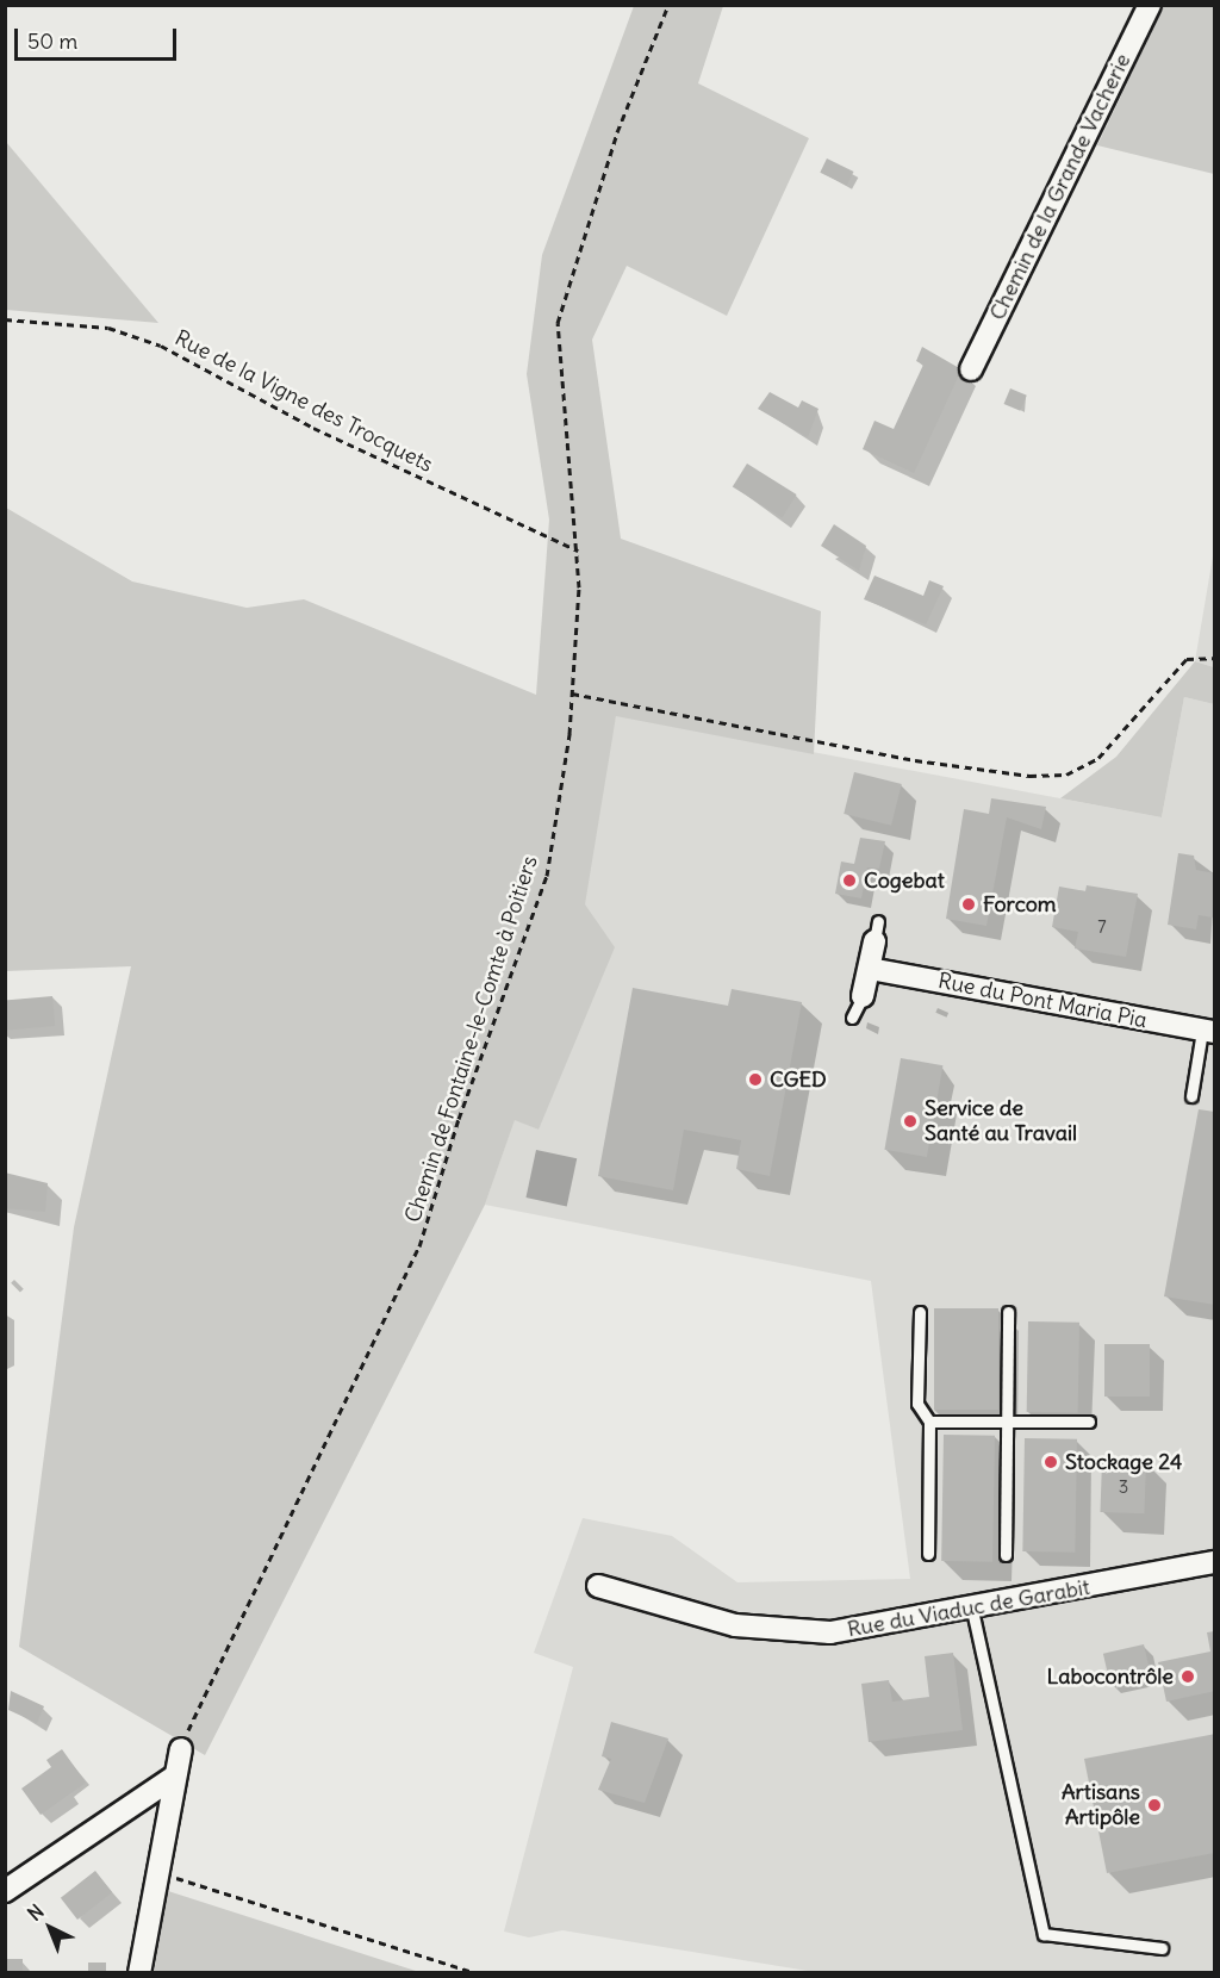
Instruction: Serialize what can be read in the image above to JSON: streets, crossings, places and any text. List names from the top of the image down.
{
  "streets": {
    "street": ["Chemin de la Grande Vacherie", "Rue du Pont Maria Pia", "Rue du Viaduc de Garabit"],
    "path": ["Rue de la Vigne des Trocquets", "Chemin de Fontaine-le-Comte à Poitiers"]
  },
  "crossings": [
    ["Rue de la Vigne des Trocquets", "Chemin de Fontaine-le-Comte à Poitiers"]
  ],
  "places": [
    "Cogebat",
    "Forcom",
    "CGED",
    "Service de Santé au Travail",
    "Stockage 24",
    "Labocontrôle",
    "Artisans Artipôle"
  ],
  "house_numbers": ["7", "3"],
  "scale_bar": "50 m",
  "north": "top left"
}
